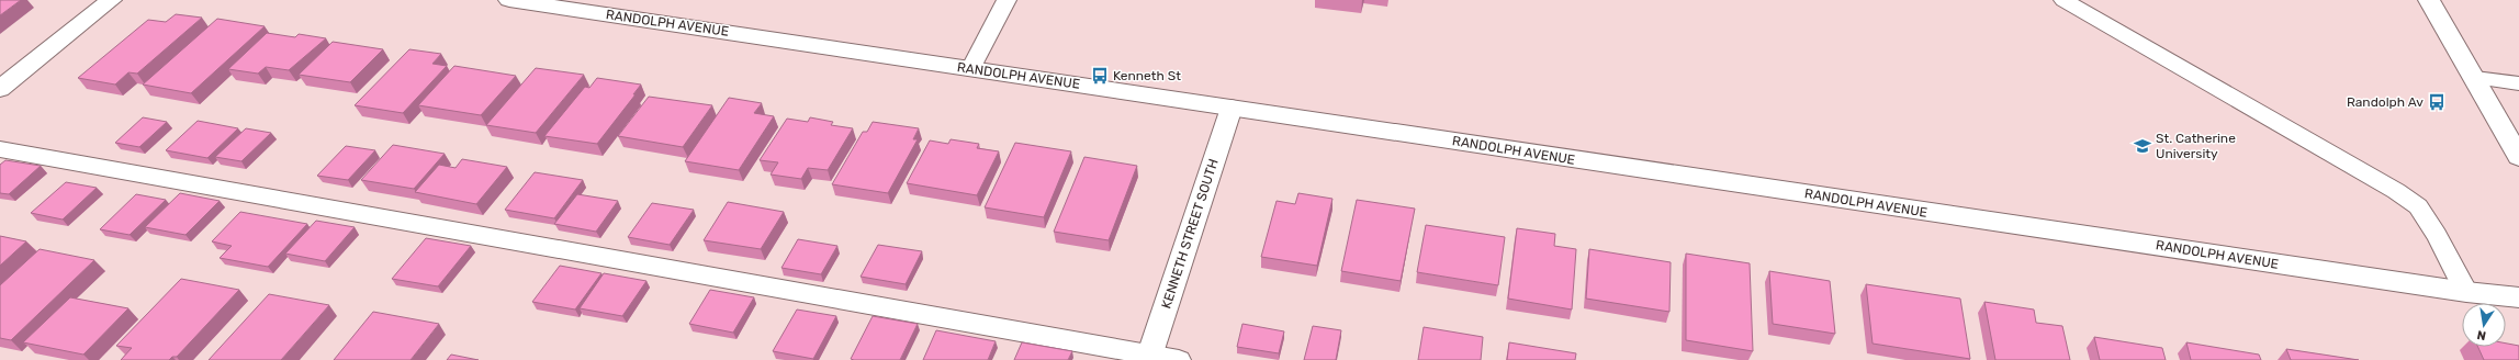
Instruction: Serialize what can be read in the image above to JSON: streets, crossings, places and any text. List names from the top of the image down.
{
  "streets": {
    "main road": ["RANDOLPH AVENUE", "KENNETH STREET SOUTH"]
  },
  "crossings": [
    ["RANDOLPH AVENUE", "KENNETH STREET SOUTH"]
  ],
  "places": {
    "bus stop": ["Kenneth St", "Randolph Av"],
    "school or university": ["St. Catherine University"]
  },
  "north": "bottom"
}
